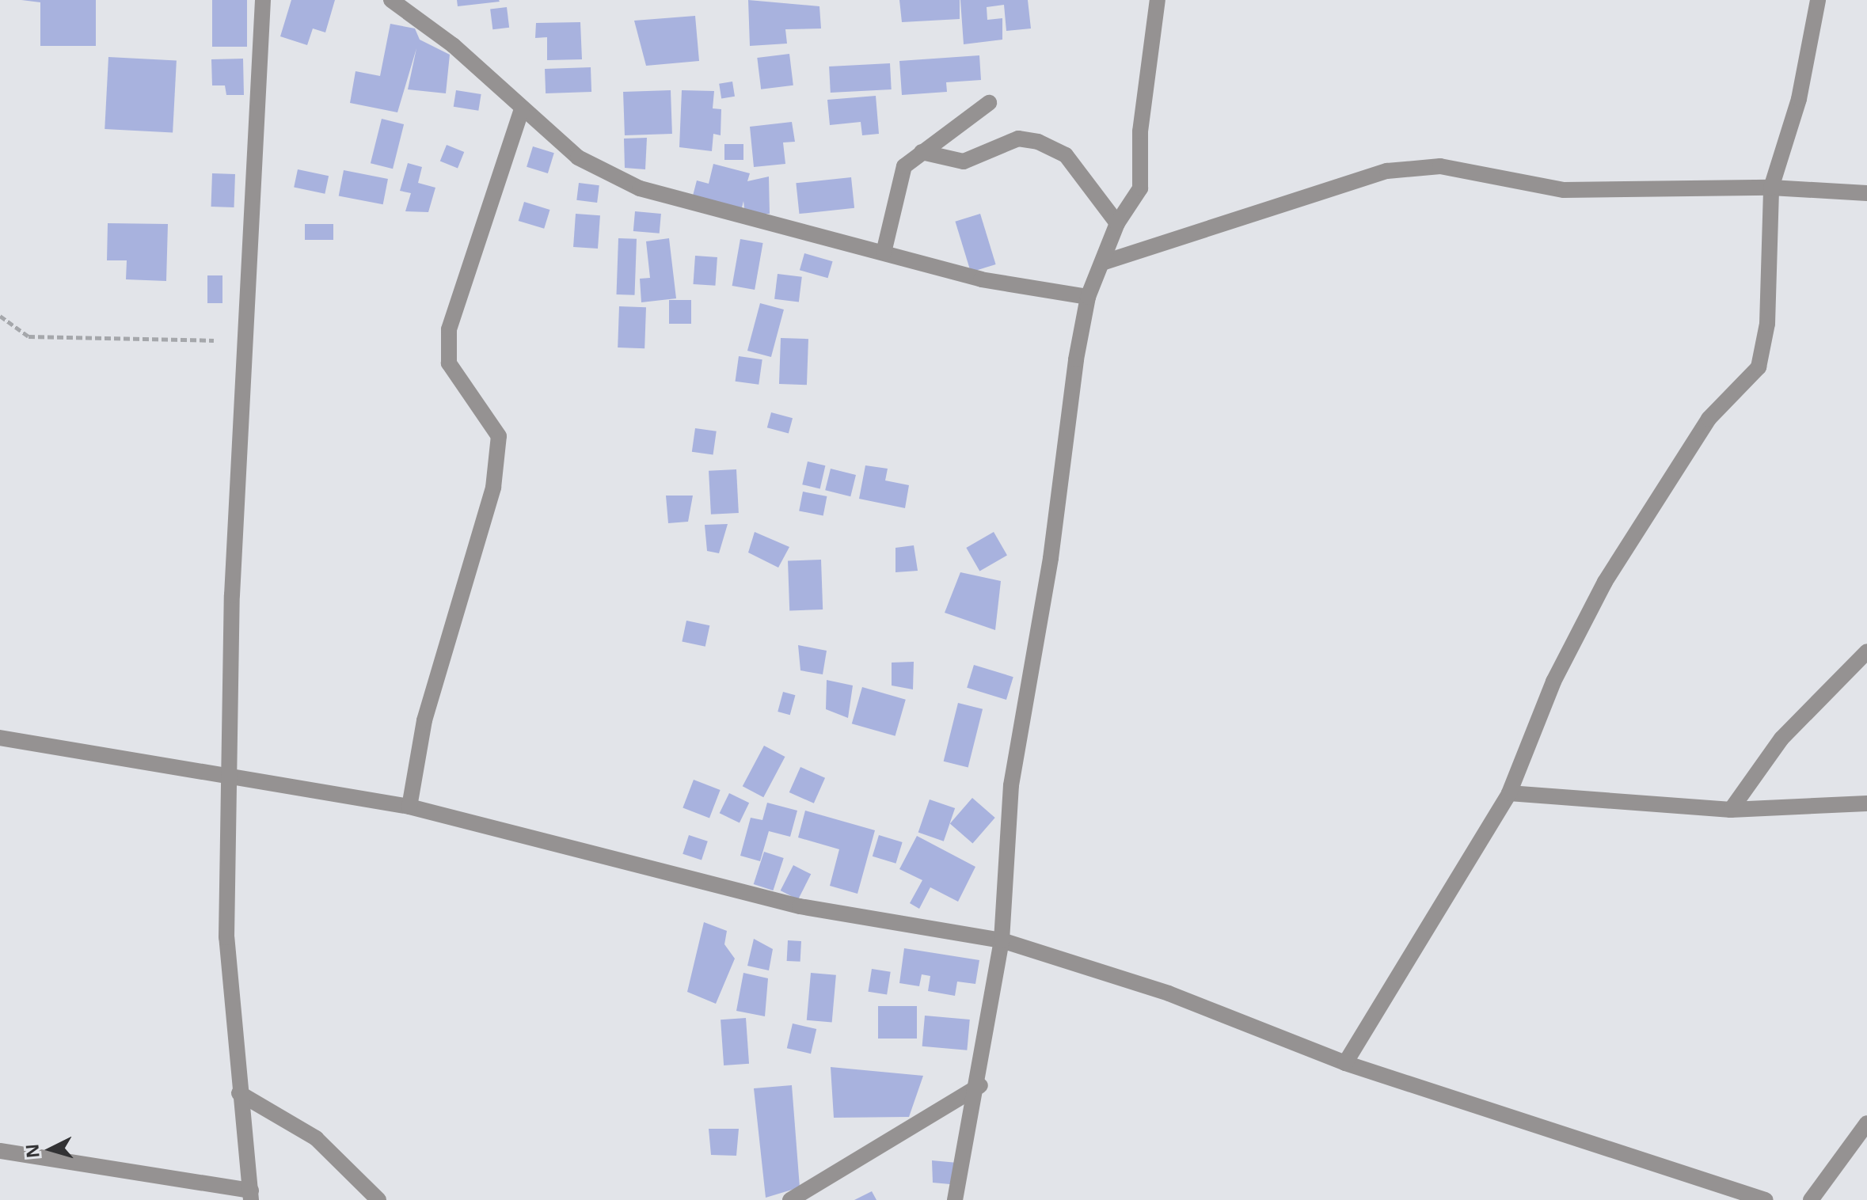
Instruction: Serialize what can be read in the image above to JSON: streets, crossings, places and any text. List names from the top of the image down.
{
  "north": "left"
}
